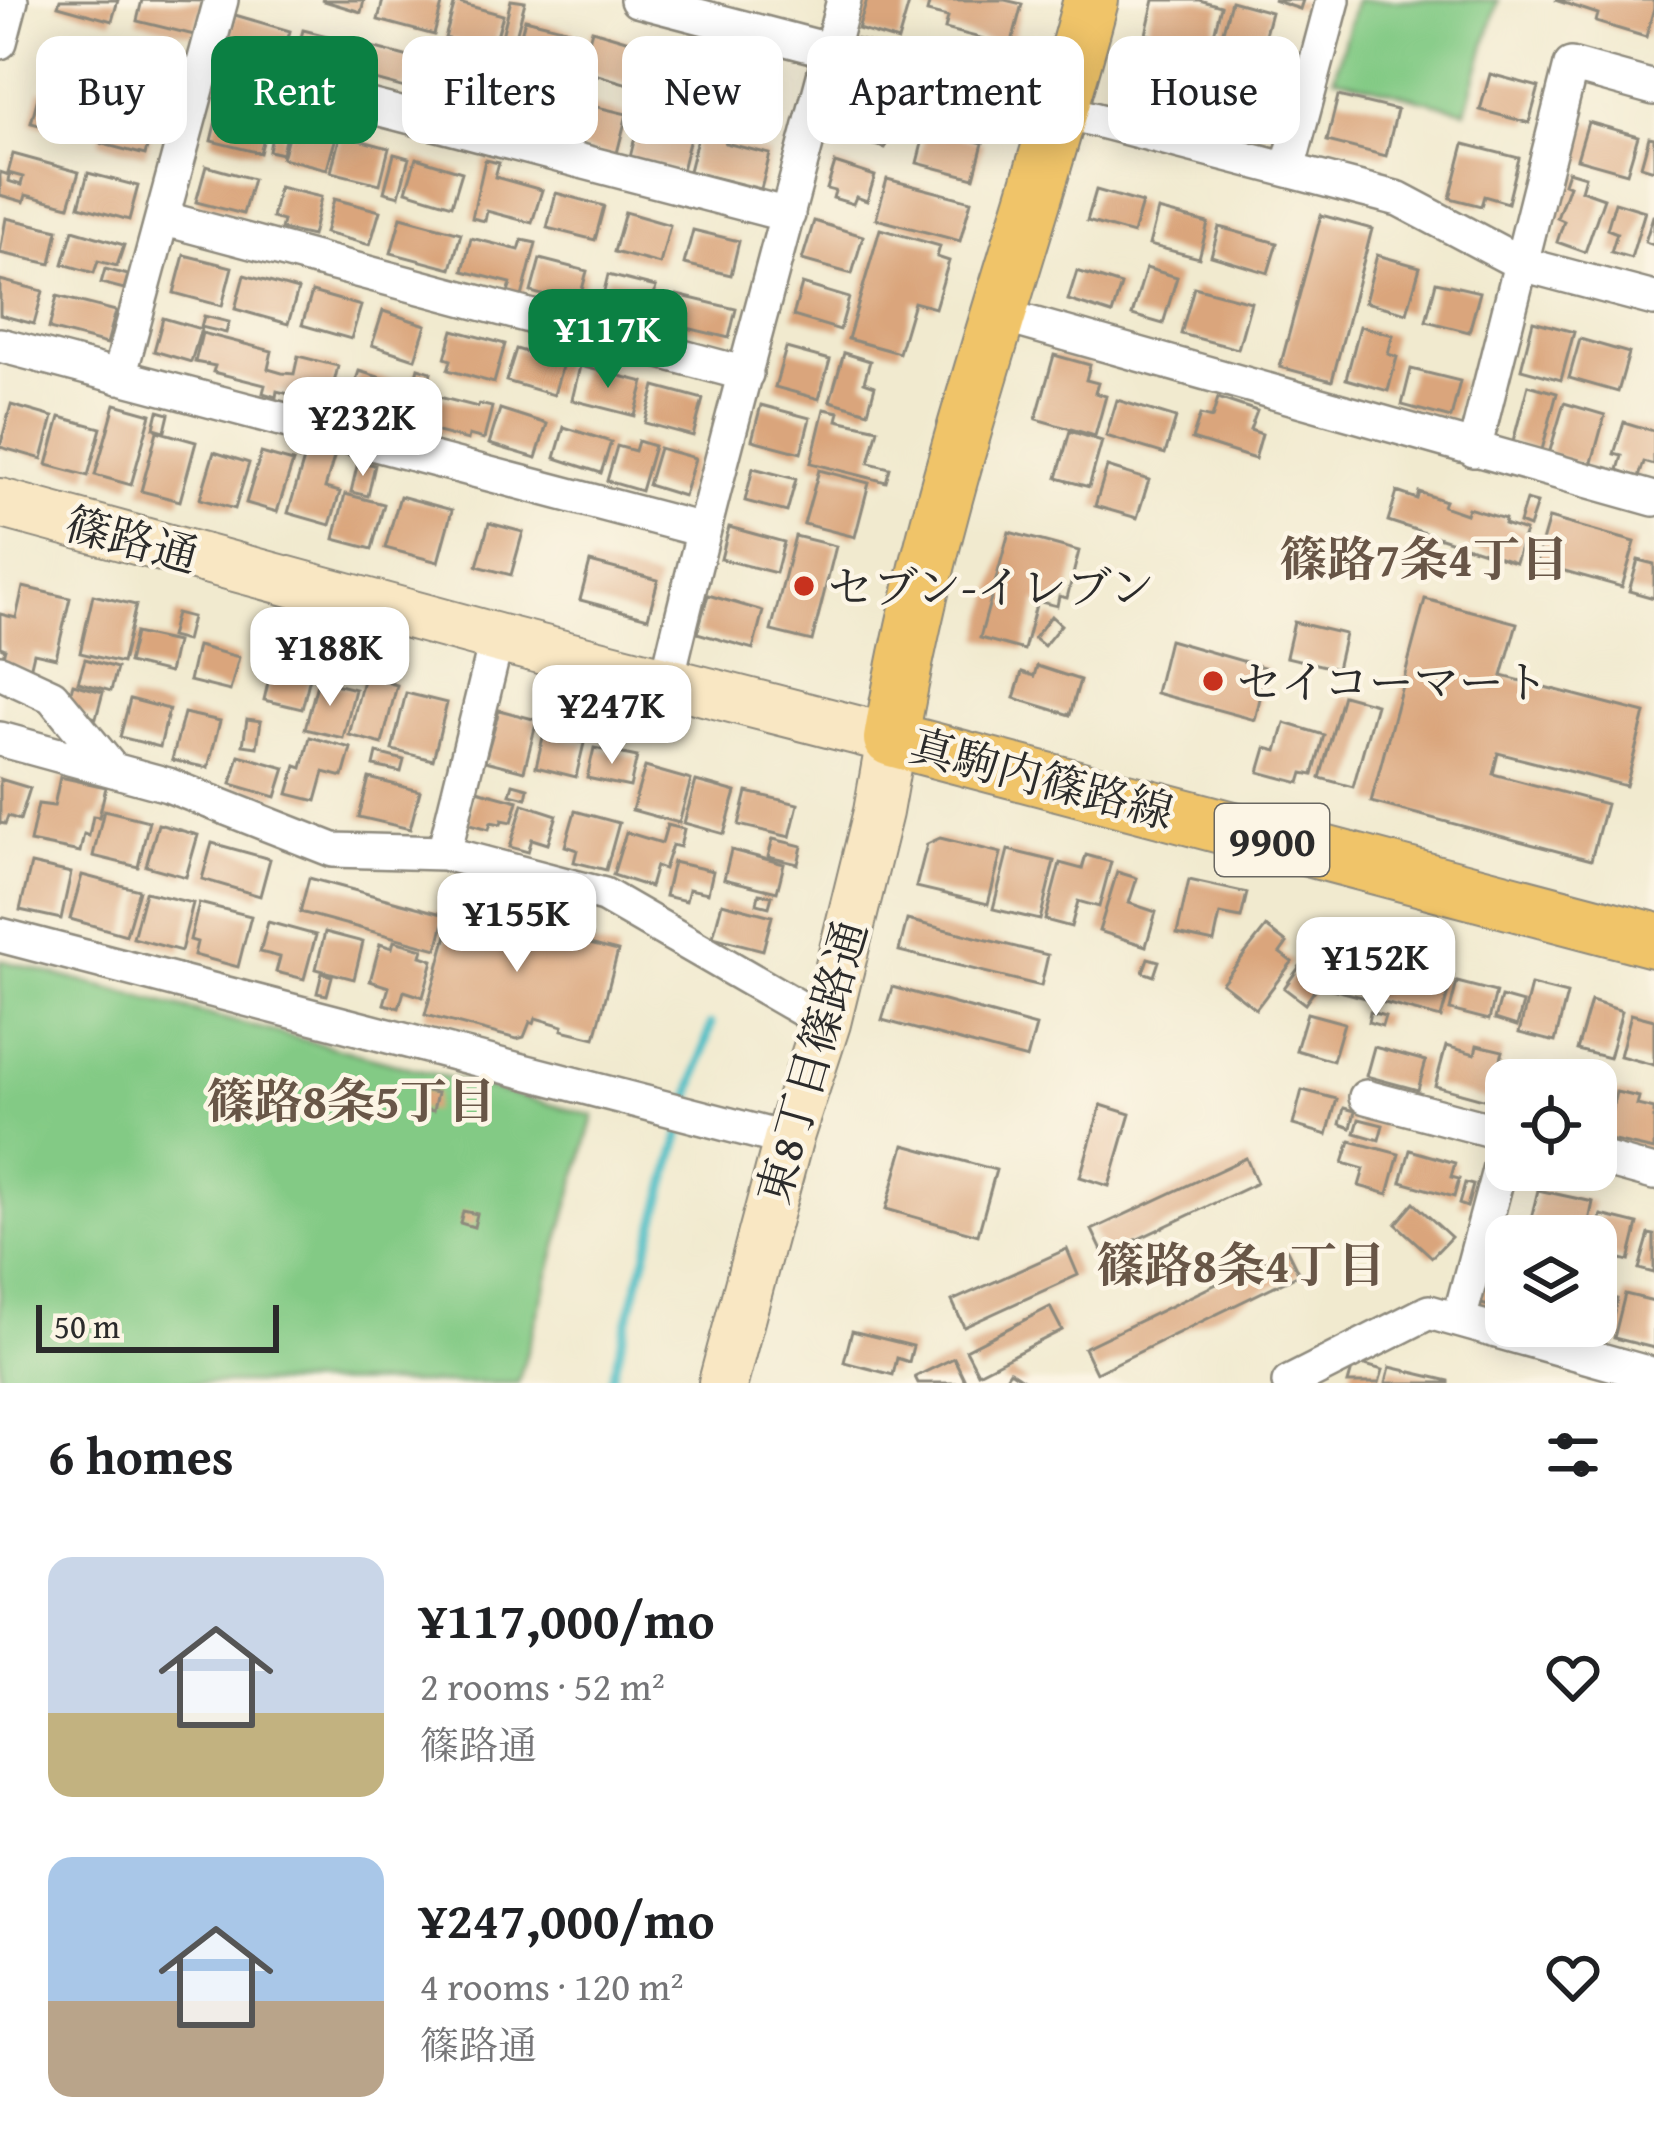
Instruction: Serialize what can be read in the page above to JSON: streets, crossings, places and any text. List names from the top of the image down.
{
  "streets": {
    "main road": [
      "篠路通",
      "真駒内篠路線",
      "9900",
      "東8丁目篠路通"
    ]
  },
  "crossings": [
    ["篠路通", "真駒内篠路線"],
    ["篠路通", "東8丁目篠路通"],
    ["真駒内篠路線", "東8丁目篠路通"]
  ],
  "districts": ["篠路7条4丁目", "篠路8条5丁目", "篠路8条4丁目"],
  "places": ["セブン-イレブン", "セイコーマート"],
  "scale_bar": "50 m",
  "page": {
    "chip": [
      "Buy",
      "Rent",
      "Filters",
      "New",
      "Apartment",
      "House"
    ],
    "price": [
      "¥117K",
      "¥232K",
      "¥188K",
      "¥247K",
      "¥155K",
      "¥152K"
    ],
    "scale": "50 m",
    "heading": "6 homes",
    "list": [
      {
        "name": "¥117,000/mo",
        "note": "2 rooms · 52 m² · 篠路通"
      },
      {
        "name": "¥247,000/mo",
        "note": "4 rooms · 120 m² · 篠路通"
      }
    ]
  }
}
